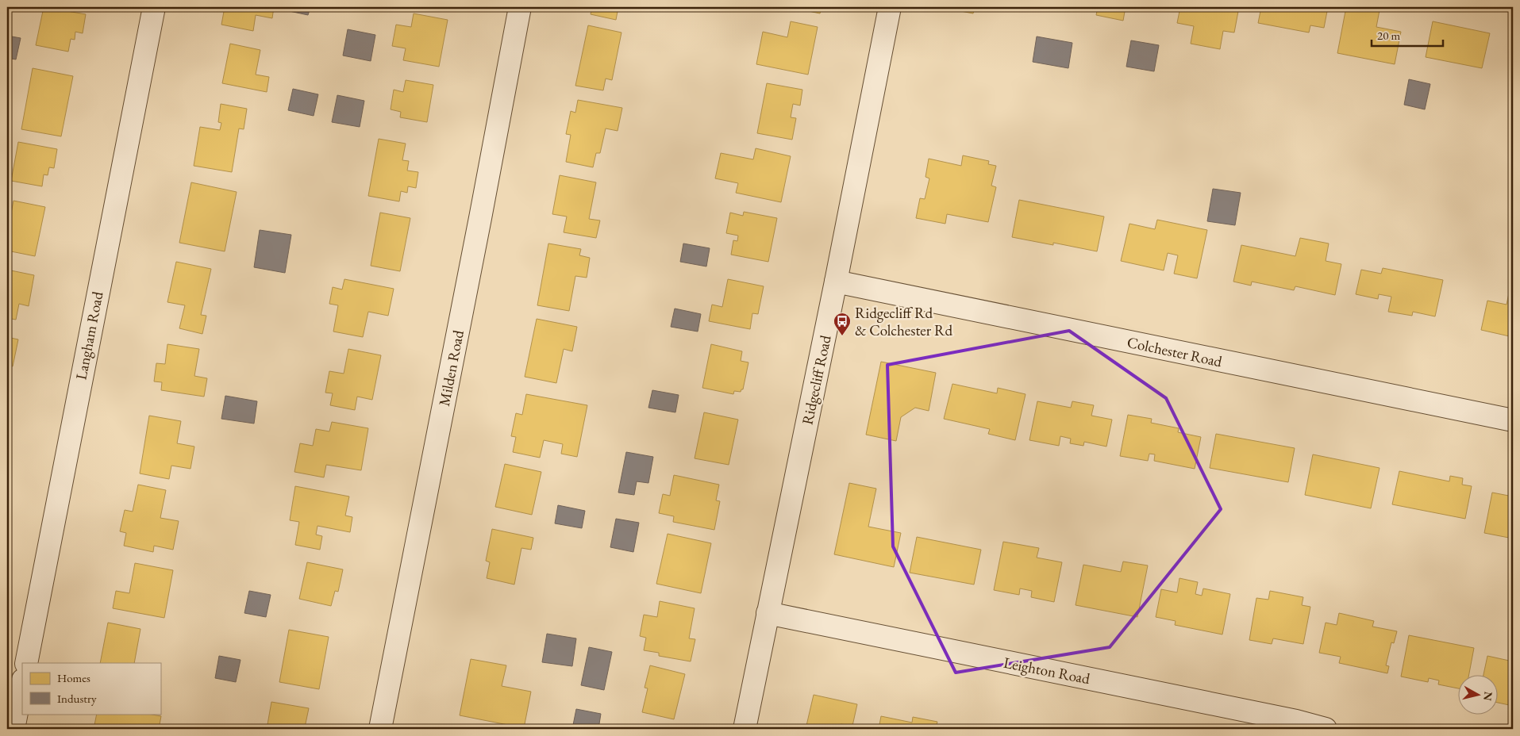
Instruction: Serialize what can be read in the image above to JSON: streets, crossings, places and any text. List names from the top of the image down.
{
  "streets": {
    "street": [
      "Langham Road",
      "Colchester Road",
      "Milden Road",
      "Ridgecliff Road",
      "Leighton Road"
    ]
  },
  "crossings": [
    ["Colchester Road", "Ridgecliff Road"],
    ["Ridgecliff Road", "Leighton Road"]
  ],
  "places": {
    "bus stop": ["Ridgecliff Rd & Colchester Rd"]
  },
  "legend": ["Homes", "Industry"],
  "scale_bar": "20 m",
  "north": "right"
}
